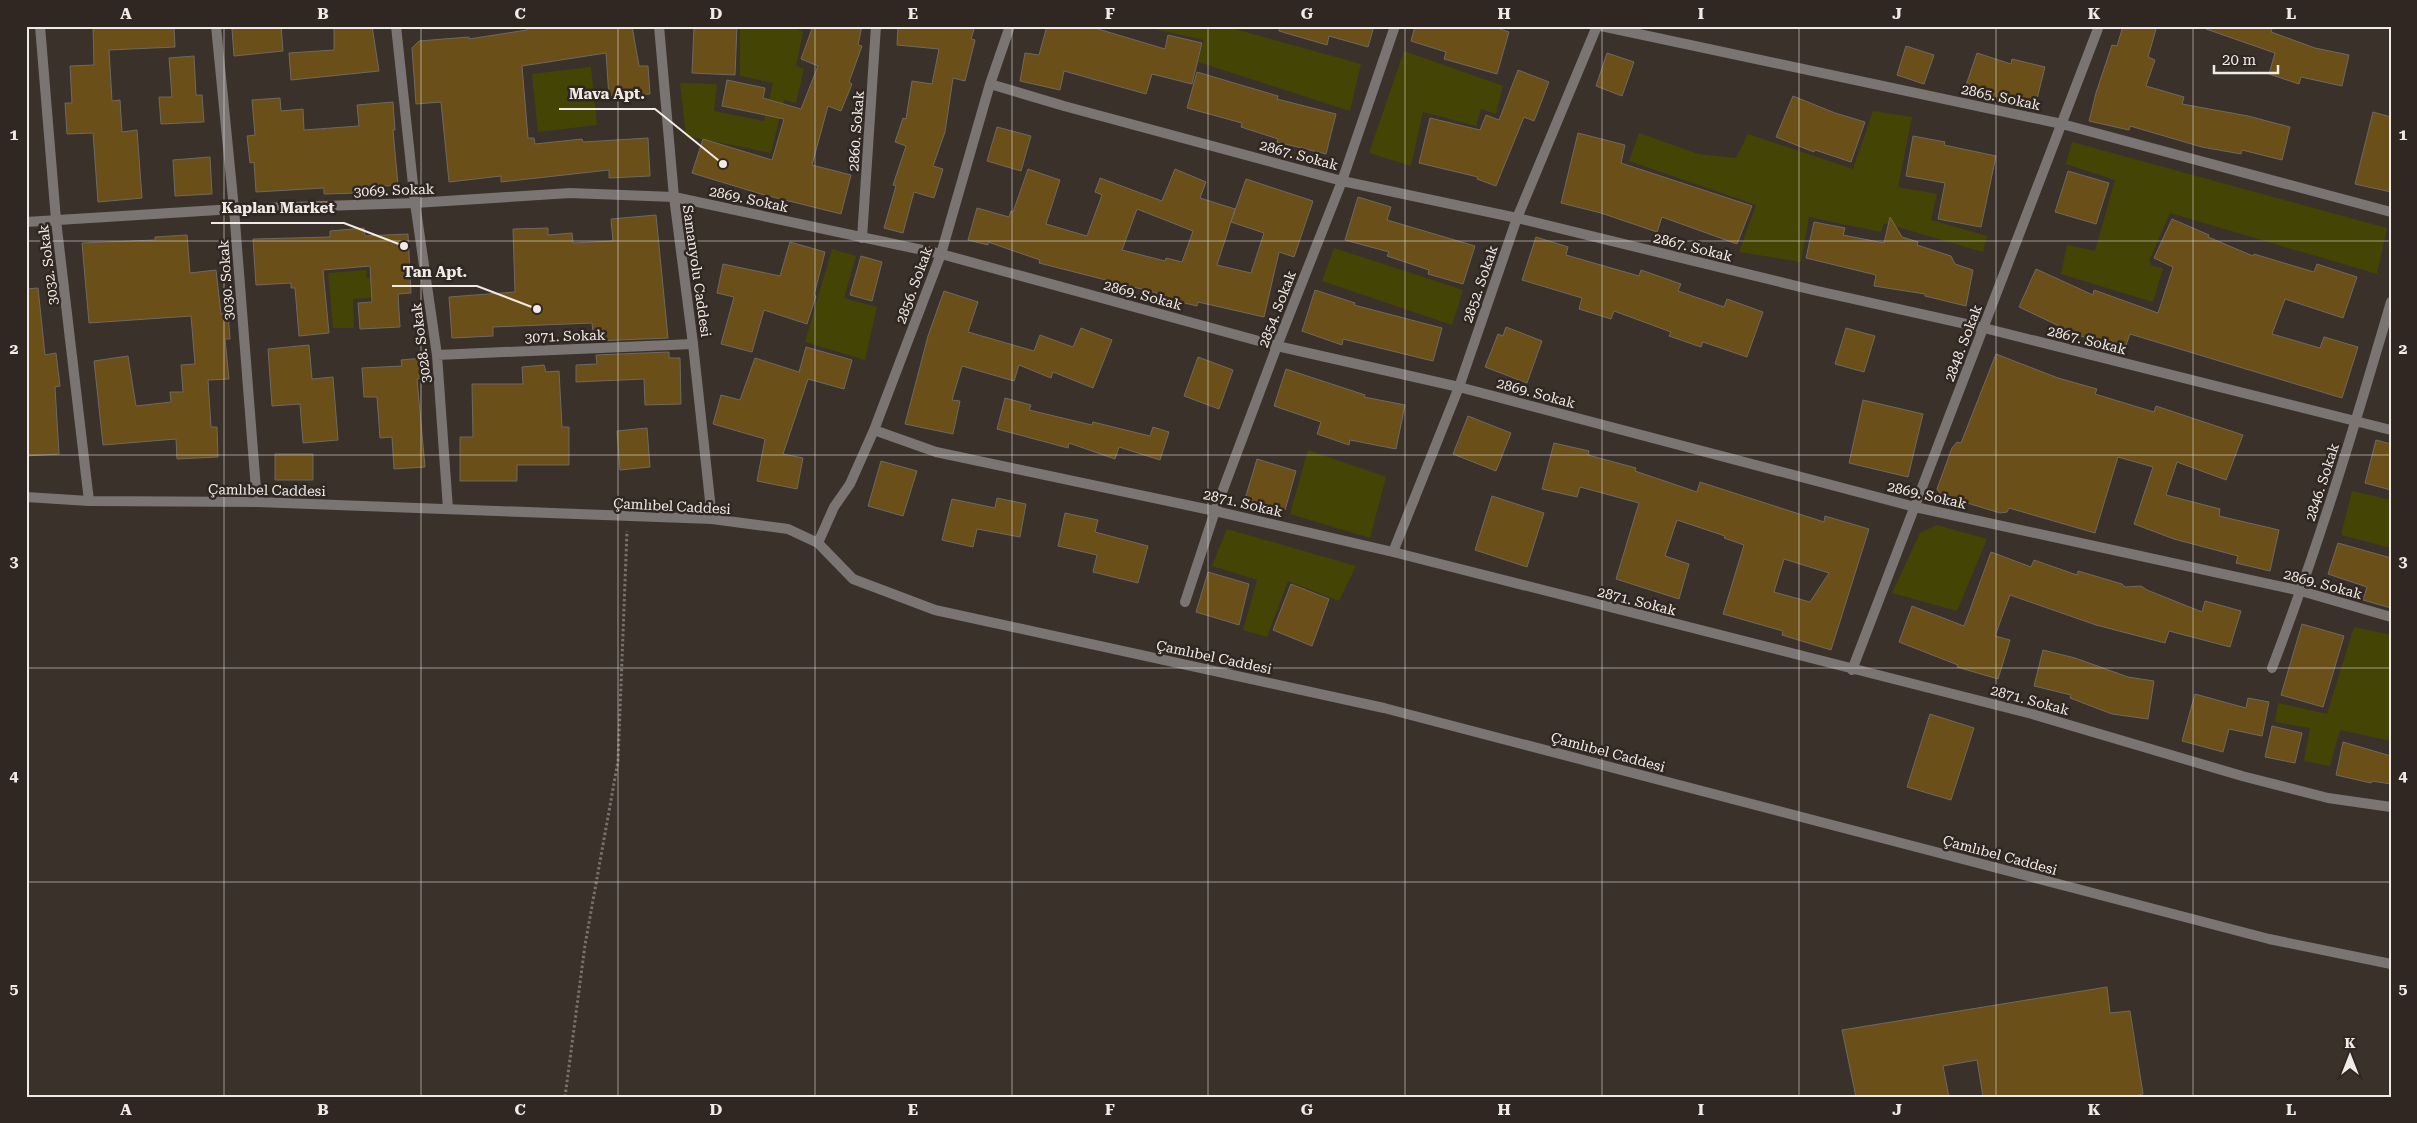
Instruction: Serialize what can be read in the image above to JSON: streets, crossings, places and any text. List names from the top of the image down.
{
  "streets": {
    "street": [
      "2865. Sokak",
      "2860. Sokak",
      "2867. Sokak",
      "3069. Sokak",
      "2869. Sokak",
      "3032. Sokak",
      "Samanyolu Caddesi",
      "3030. Sokak",
      "2852. Sokak",
      "2856. Sokak",
      "2854. Sokak",
      "3071. Sokak",
      "3028. Sokak",
      "2848. Sokak",
      "2846. Sokak",
      "Çamlıbel Caddesi",
      "2871. Sokak"
    ]
  },
  "crossings": [
    ["2865. Sokak", "2852. Sokak"],
    ["2865. Sokak", "2848. Sokak"],
    ["2860. Sokak", "2869. Sokak"],
    ["2867. Sokak", "2852. Sokak"],
    ["2867. Sokak", "2856. Sokak"],
    ["2867. Sokak", "2854. Sokak"],
    ["2867. Sokak", "2848. Sokak"],
    ["2867. Sokak", "2846. Sokak"],
    ["3069. Sokak", "2869. Sokak"],
    ["3069. Sokak", "3032. Sokak"],
    ["3069. Sokak", "Samanyolu Caddesi"],
    ["3069. Sokak", "3030. Sokak"],
    ["3069. Sokak", "3028. Sokak"],
    ["2869. Sokak", "Samanyolu Caddesi"],
    ["2869. Sokak", "2852. Sokak"],
    ["2869. Sokak", "2856. Sokak"],
    ["2869. Sokak", "2854. Sokak"],
    ["2869. Sokak", "2848. Sokak"],
    ["2869. Sokak", "2846. Sokak"],
    ["3032. Sokak", "Çamlıbel Caddesi"],
    ["Samanyolu Caddesi", "3071. Sokak"],
    ["Samanyolu Caddesi", "Çamlıbel Caddesi"],
    ["3030. Sokak", "Çamlıbel Caddesi"],
    ["2852. Sokak", "2871. Sokak"],
    ["2856. Sokak", "Çamlıbel Caddesi"],
    ["2856. Sokak", "2871. Sokak"],
    ["2854. Sokak", "2871. Sokak"],
    ["3071. Sokak", "3028. Sokak"],
    ["3028. Sokak", "Çamlıbel Caddesi"],
    ["2848. Sokak", "2871. Sokak"]
  ],
  "places": ["Mava Apt.", "Kaplan Market", "Tan Apt."],
  "scale_bar": "20 m",
  "north": "top",
  "grid": {
    "columns": [
      "A",
      "B",
      "C",
      "D",
      "E",
      "F",
      "G",
      "H",
      "I",
      "J",
      "K",
      "L"
    ],
    "rows": [
      "1",
      "2",
      "3",
      "4",
      "5"
    ]
  }
}
